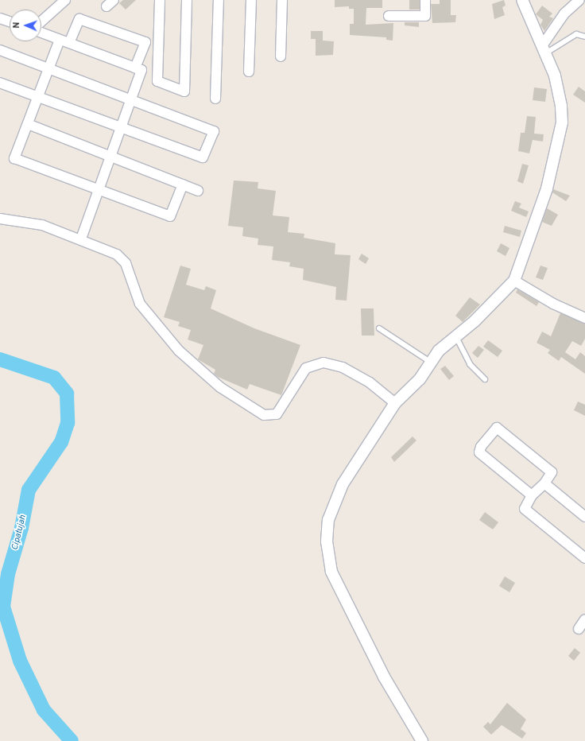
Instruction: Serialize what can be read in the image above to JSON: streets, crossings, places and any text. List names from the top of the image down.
{
  "water": ["Cipatujah"],
  "north": "left"
}
